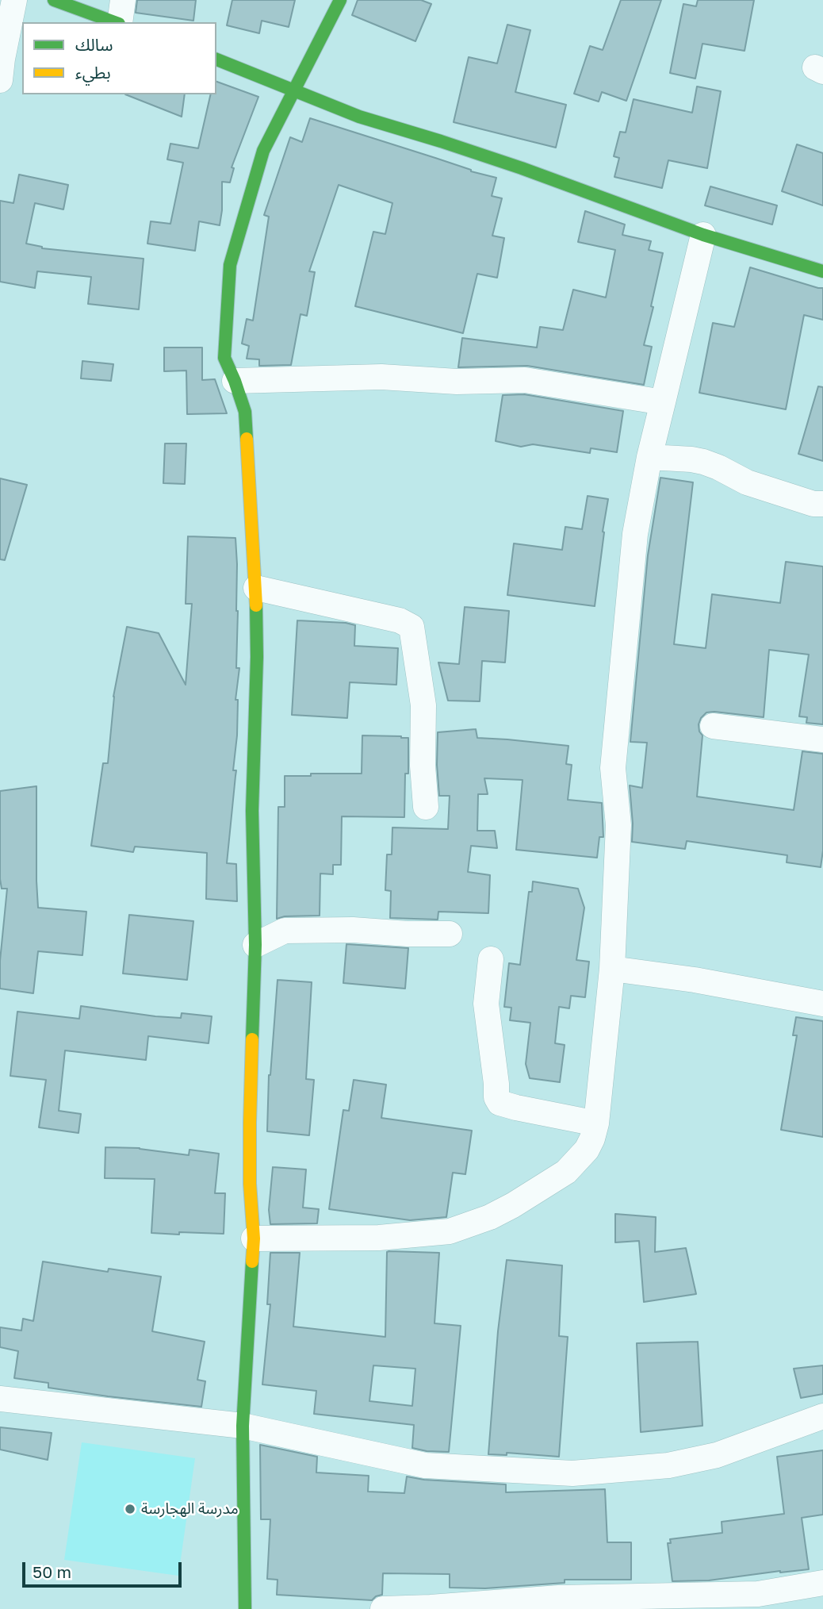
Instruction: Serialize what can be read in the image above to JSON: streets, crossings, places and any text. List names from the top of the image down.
{
  "places": ["مدرسة الهجارسة"],
  "legend": ["سالك", "بطيء"],
  "scale_bar": "50 m"
}
